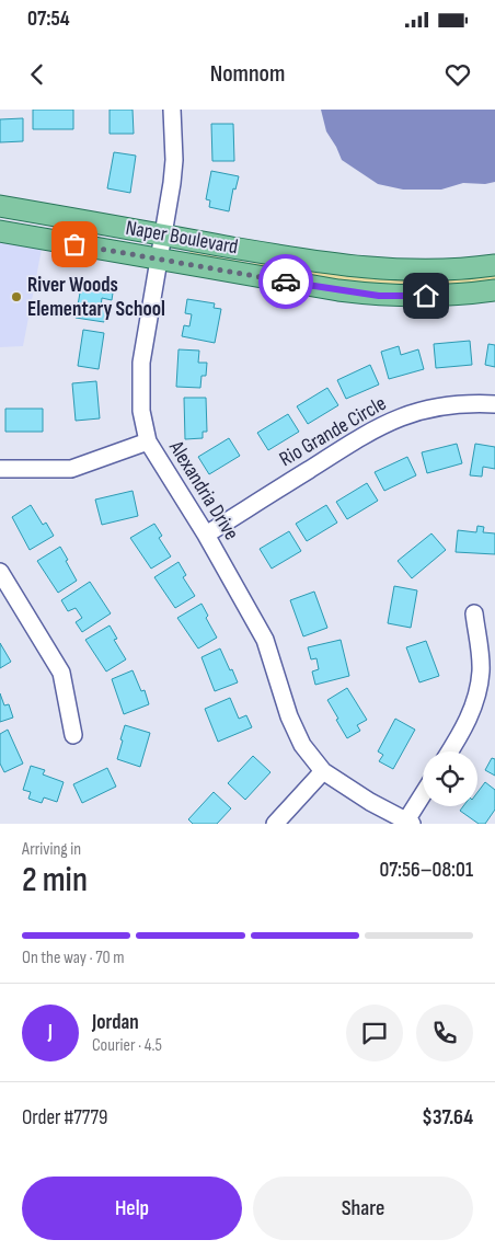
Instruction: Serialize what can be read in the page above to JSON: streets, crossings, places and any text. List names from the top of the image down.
{
  "streets": {
    "main road": ["Naper Boulevard"],
    "street": ["Rio Grande Circle", "Alexandria Drive"]
  },
  "crossings": [
    ["Naper Boulevard", "Alexandria Drive"],
    ["Rio Grande Circle", "Alexandria Drive"]
  ],
  "places": ["River Woods Elementary School"],
  "page": {
    "status": "07:54",
    "header": "Nomnom",
    "heading": ["2 min", "Arriving in", "07:56–08:01"],
    "panel": [
      "Jordan",
      "Courier · 4.5",
      "Order #7779",
      "$37.64"
    ],
    "bar": "On the way · 70 m",
    "round": "J",
    "buttons": ["Help", "Share"]
  }
}
